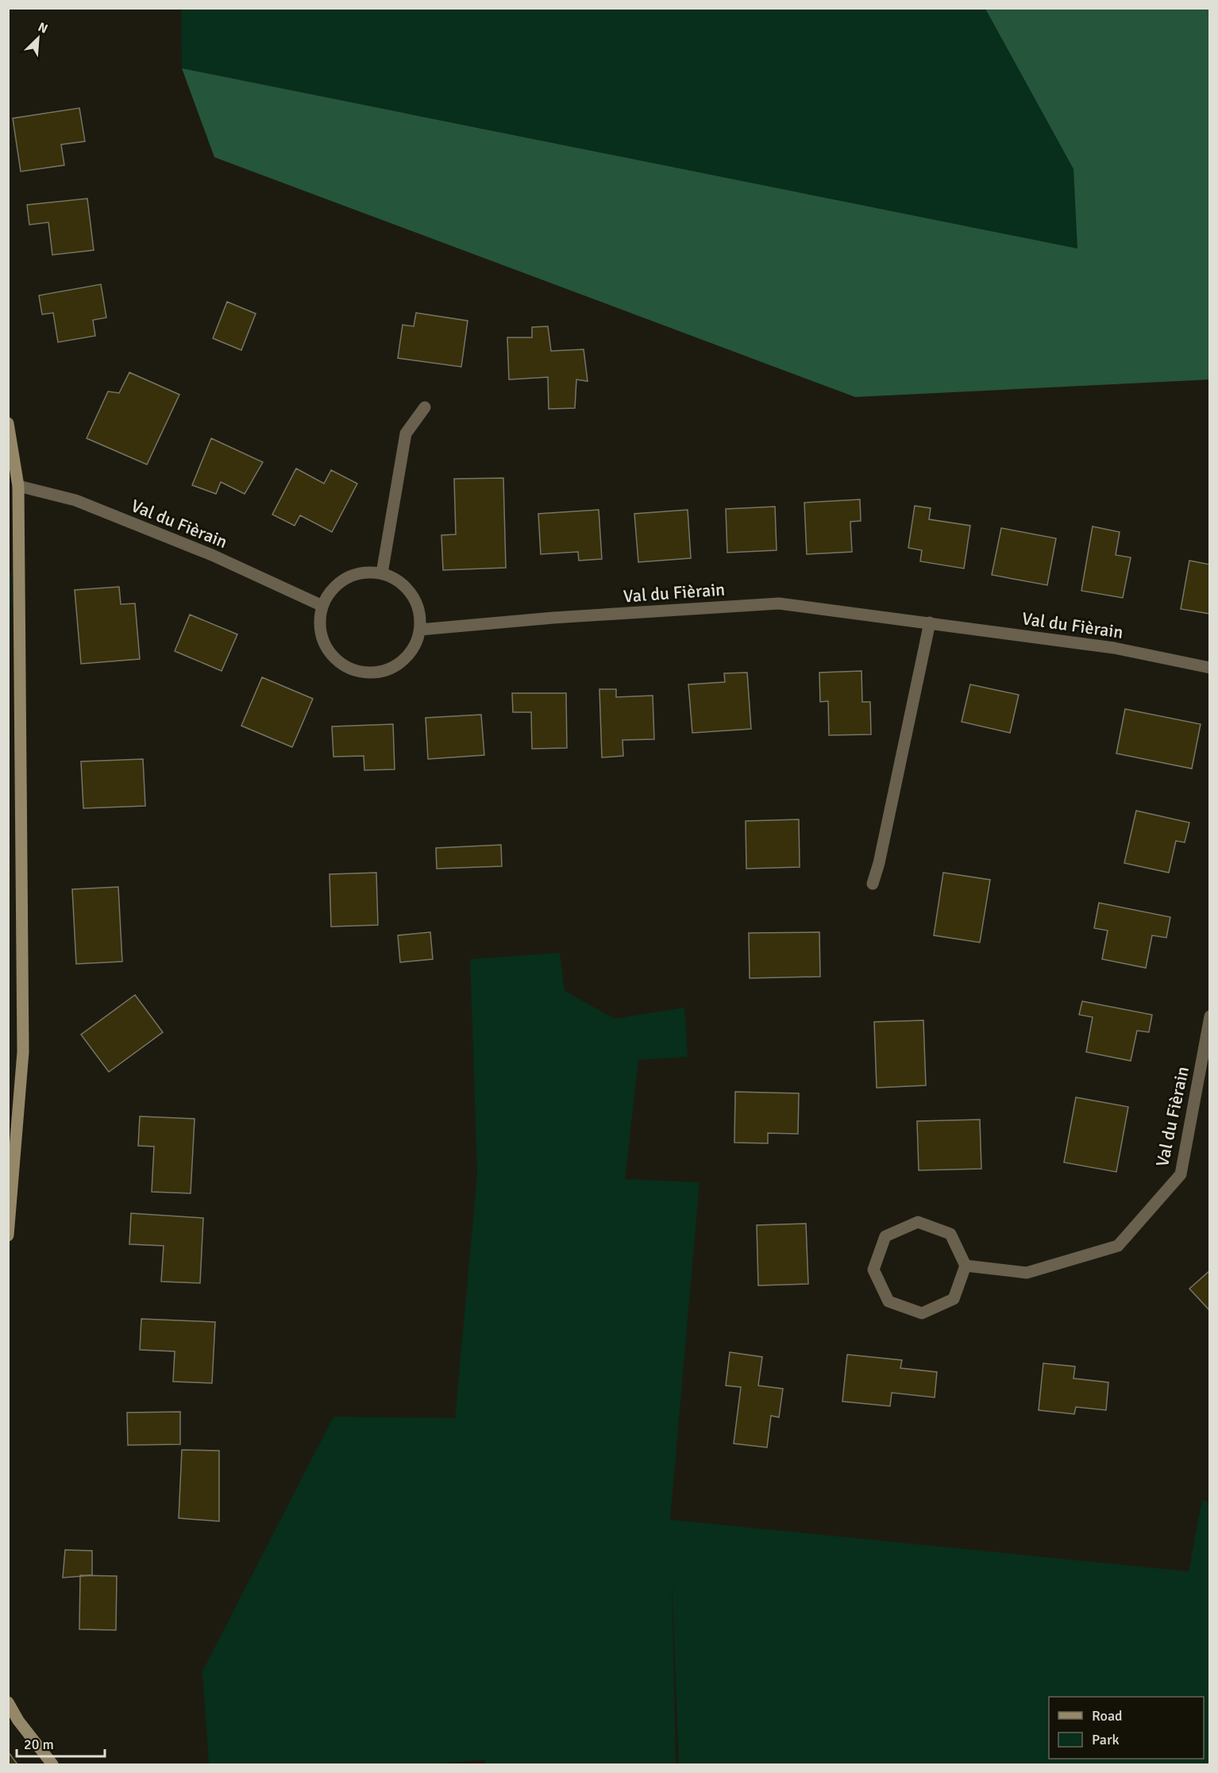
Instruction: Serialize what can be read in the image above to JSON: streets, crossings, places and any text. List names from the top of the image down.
{
  "streets": {
    "street": ["Val du Fièrain"]
  },
  "legend": ["Road", "Park"],
  "scale_bar": "20 m",
  "north": "top right"
}
